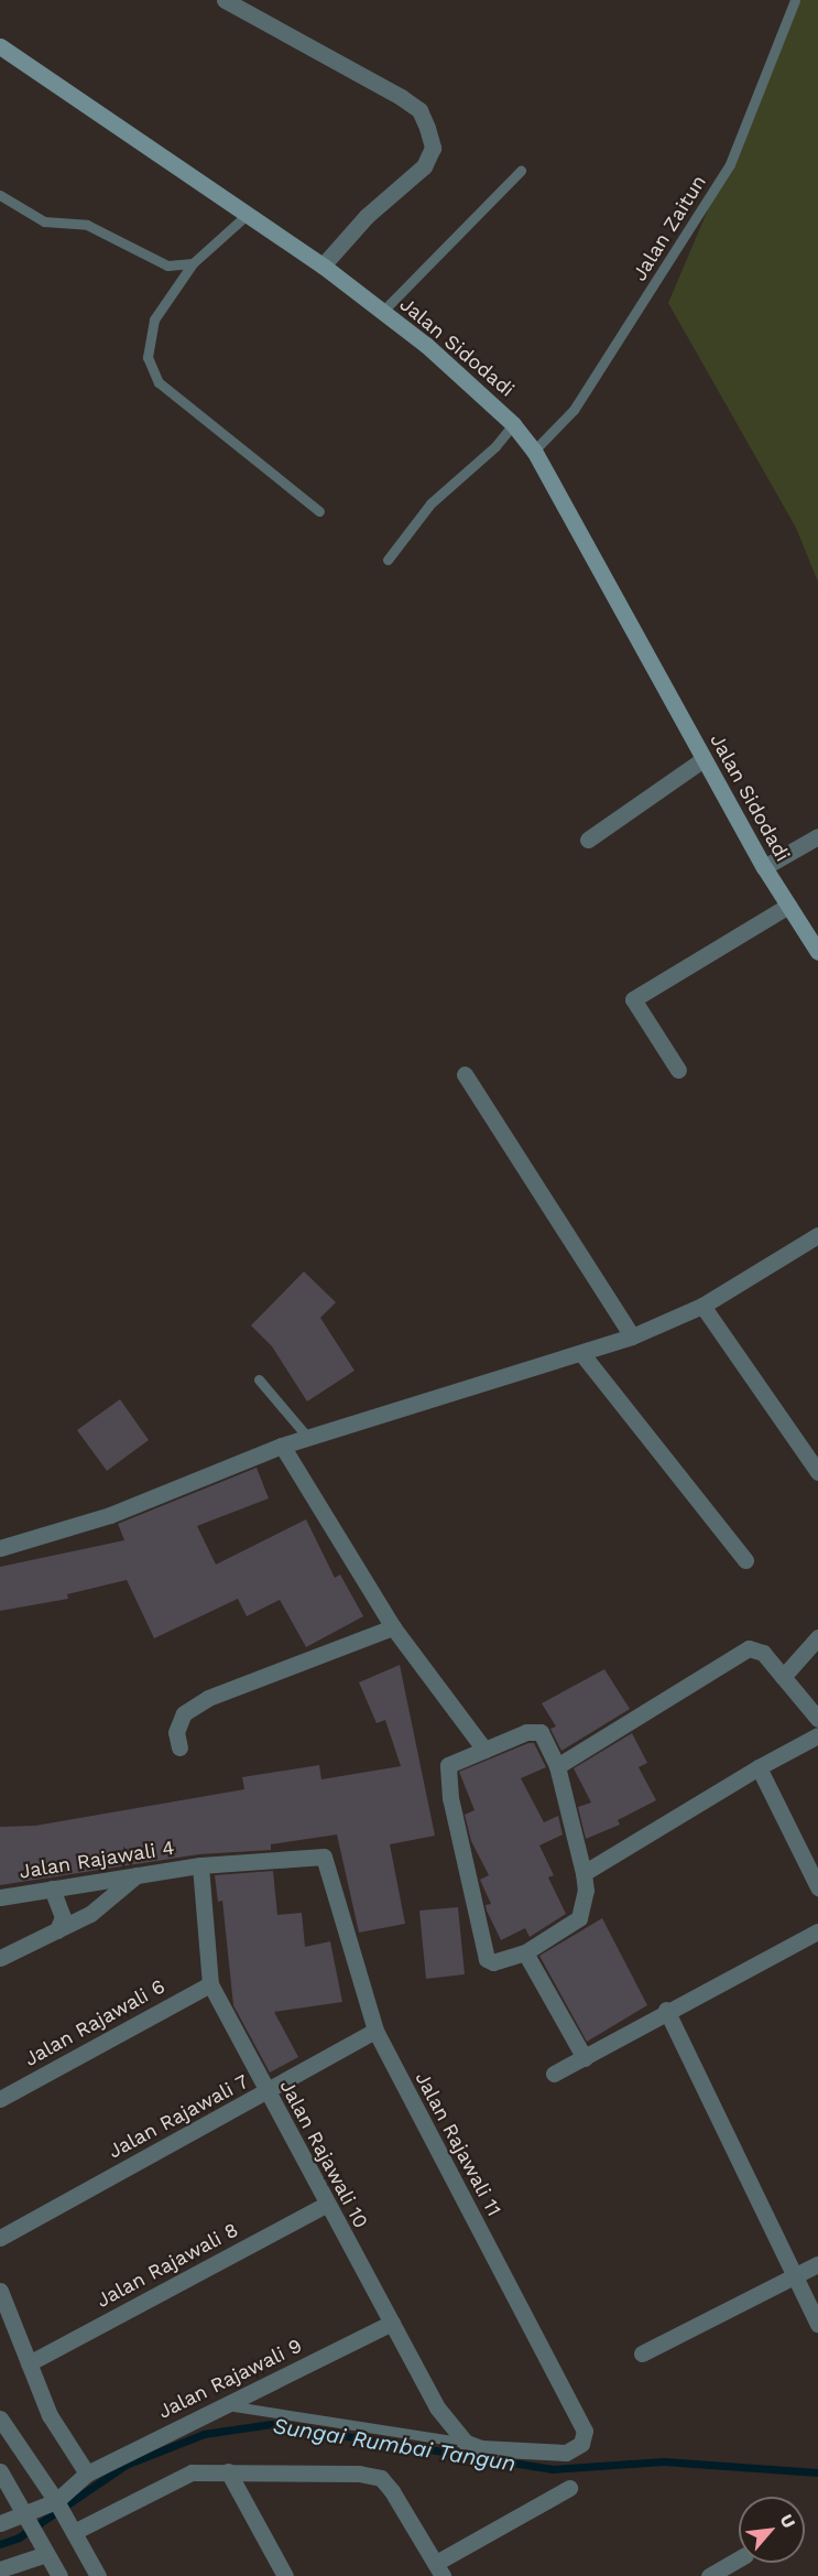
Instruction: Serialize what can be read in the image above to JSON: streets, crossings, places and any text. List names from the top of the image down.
{
  "streets": {
    "street": [
      "Jalan Sidodadi",
      "Jalan Rajawali 4",
      "Jalan Rajawali 6",
      "Jalan Rajawali 7",
      "Jalan Rajawali 11",
      "Jalan Rajawali 10",
      "Jalan Rajawali 8",
      "Jalan Rajawali 9"
    ],
    "lane": ["Jalan Zaitun"]
  },
  "crossings": [
    ["Jalan Zaitun", "Jalan Sidodadi"],
    ["Jalan Rajawali 4", "Jalan Rajawali 11"],
    ["Jalan Rajawali 4", "Jalan Rajawali 10"],
    ["Jalan Rajawali 6", "Jalan Rajawali 10"],
    ["Jalan Rajawali 7", "Jalan Rajawali 11"],
    ["Jalan Rajawali 7", "Jalan Rajawali 10"],
    ["Jalan Rajawali 11", "Jalan Rajawali 10"],
    ["Jalan Rajawali 10", "Jalan Rajawali 8"],
    ["Jalan Rajawali 10", "Jalan Rajawali 9"]
  ],
  "water": ["Sungai Rumbai Tangun"],
  "north": "top right"
}
